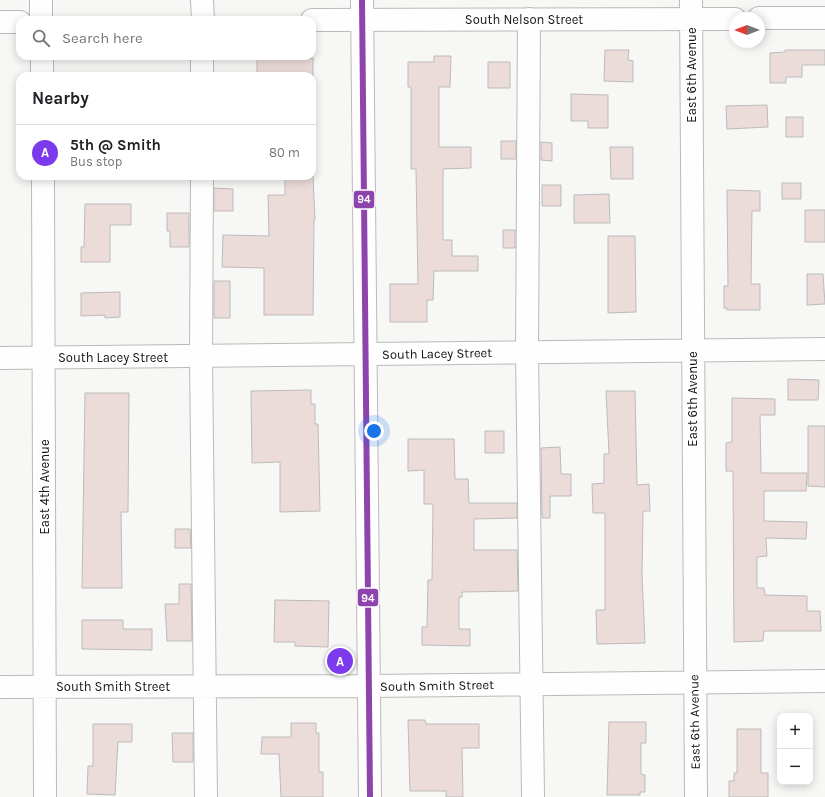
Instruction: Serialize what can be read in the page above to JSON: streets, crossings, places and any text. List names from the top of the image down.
{
  "streets": {
    "street": [
      "South Nelson Street",
      "East 6th Avenue",
      "South Lacey Street",
      "East 4th Avenue",
      "South Smith Street"
    ]
  },
  "crossings": [
    ["South Nelson Street", "East 6th Avenue"],
    ["East 6th Avenue", "South Lacey Street"],
    ["East 6th Avenue", "South Smith Street"],
    ["South Lacey Street", "East 4th Avenue"],
    ["East 4th Avenue", "South Smith Street"]
  ],
  "lines": ["transit line 94"],
  "north": "left",
  "page": {
    "search": "Search here",
    "heading": "Nearby",
    "list": [
      {
        "mark": "A",
        "name": "5th @ Smith",
        "note": "Bus stop",
        "value": "80 m"
      }
    ],
    "pins": "A",
    "map_buttons": ["+", "−"]
  }
}
